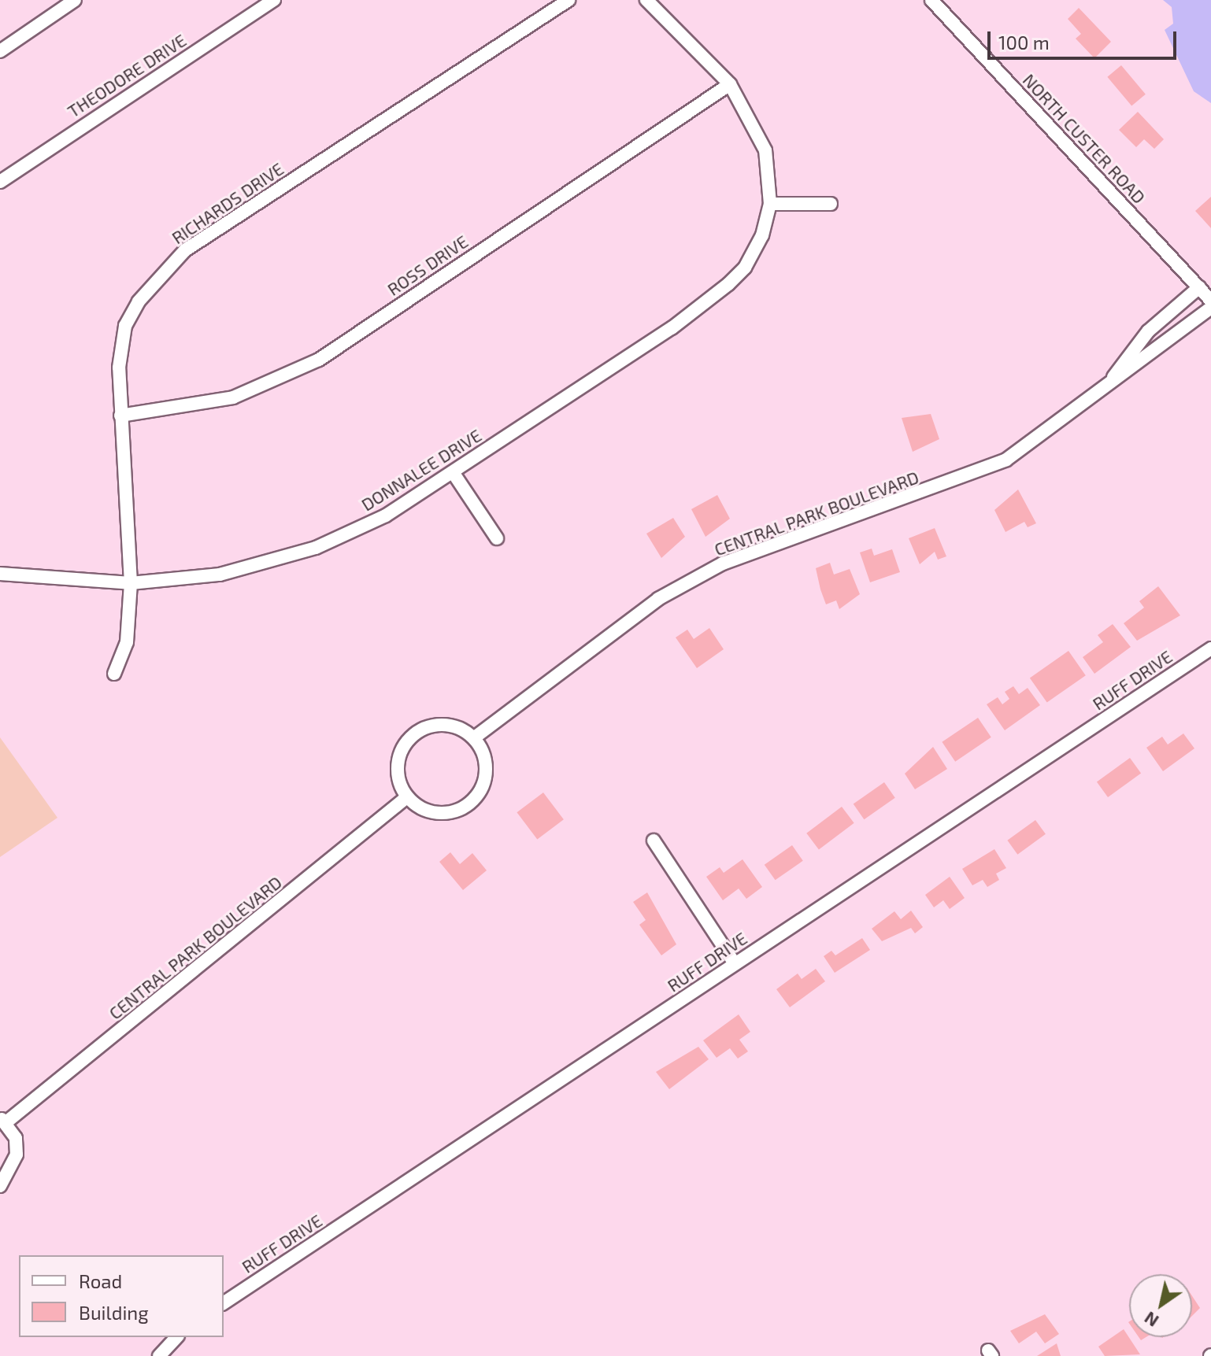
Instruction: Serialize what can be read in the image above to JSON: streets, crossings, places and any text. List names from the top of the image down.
{
  "streets": {
    "street": [
      "THEODORE DRIVE",
      "NORTH CUSTER ROAD",
      "RICHARDS DRIVE",
      "ROSS DRIVE",
      "DONNALEE DRIVE",
      "CENTRAL PARK BOULEVARD",
      "RUFF DRIVE"
    ]
  },
  "crossings": [
    ["NORTH CUSTER ROAD", "CENTRAL PARK BOULEVARD"],
    ["RICHARDS DRIVE", "ROSS DRIVE"],
    ["RICHARDS DRIVE", "DONNALEE DRIVE"],
    ["ROSS DRIVE", "DONNALEE DRIVE"]
  ],
  "legend": ["Road", "Building"],
  "scale_bar": "100 m",
  "north": "bottom left"
}
